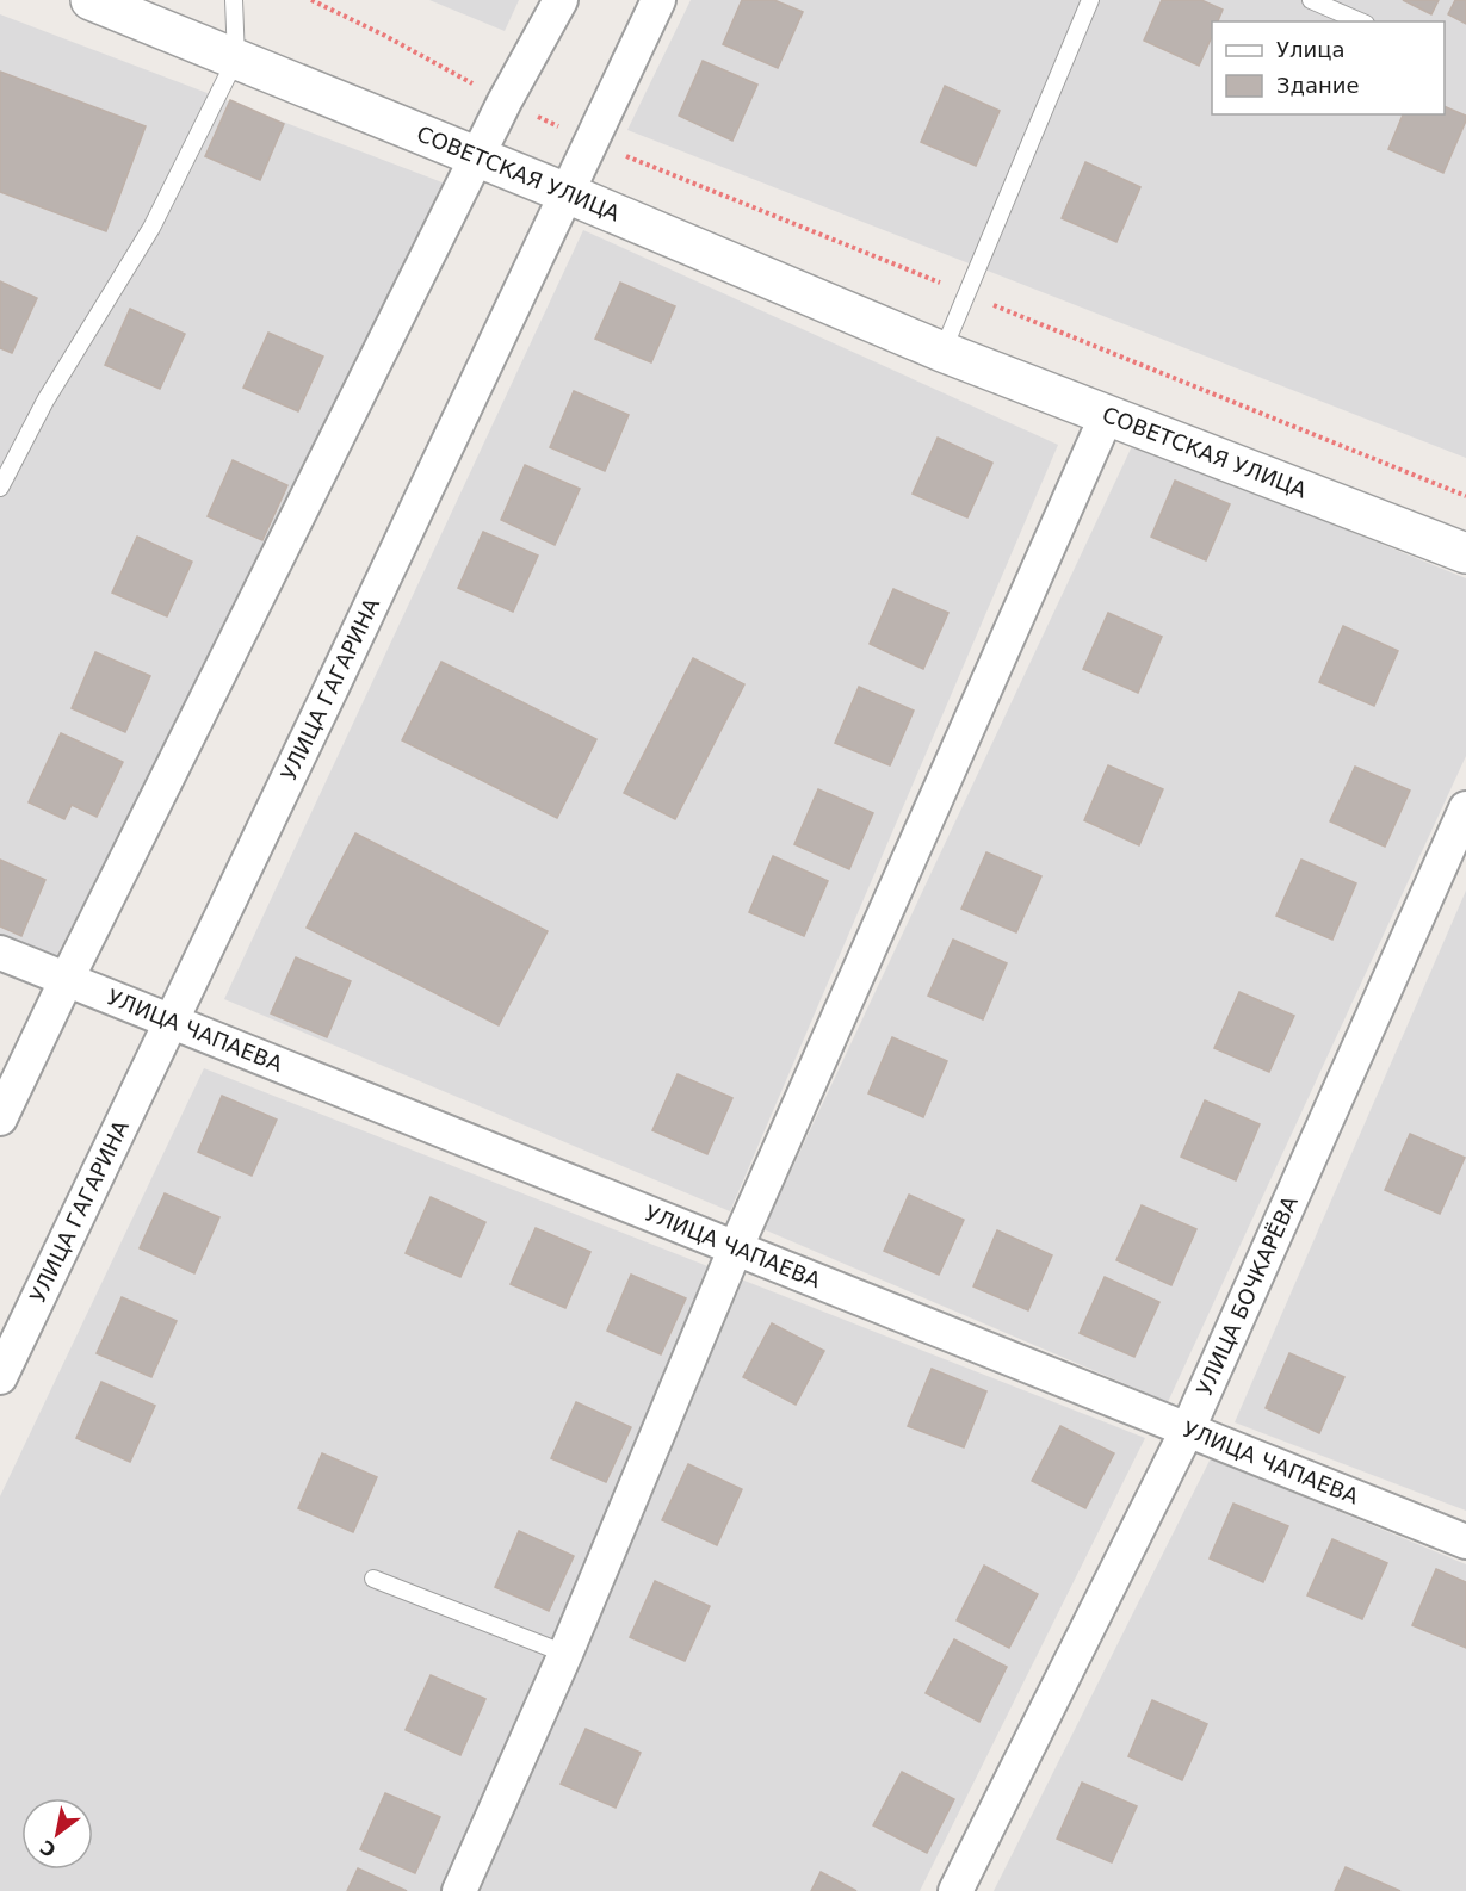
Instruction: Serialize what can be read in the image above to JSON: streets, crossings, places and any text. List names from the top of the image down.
{
  "streets": {
    "street": [
      "СОВЕТСКАЯ УЛИЦА",
      "УЛИЦА ГАГАРИНА",
      "УЛИЦА ЧАПАЕВА",
      "УЛИЦА БОЧКАРЁВА"
    ]
  },
  "crossings": [
    ["СОВЕТСКАЯ УЛИЦА", "УЛИЦА ГАГАРИНА"],
    ["УЛИЦА ГАГАРИНА", "УЛИЦА ЧАПАЕВА"],
    ["УЛИЦА ЧАПАЕВА", "УЛИЦА БОЧКАРЁВА"]
  ],
  "legend": ["Улица", "Здание"],
  "north": "bottom left"
}
